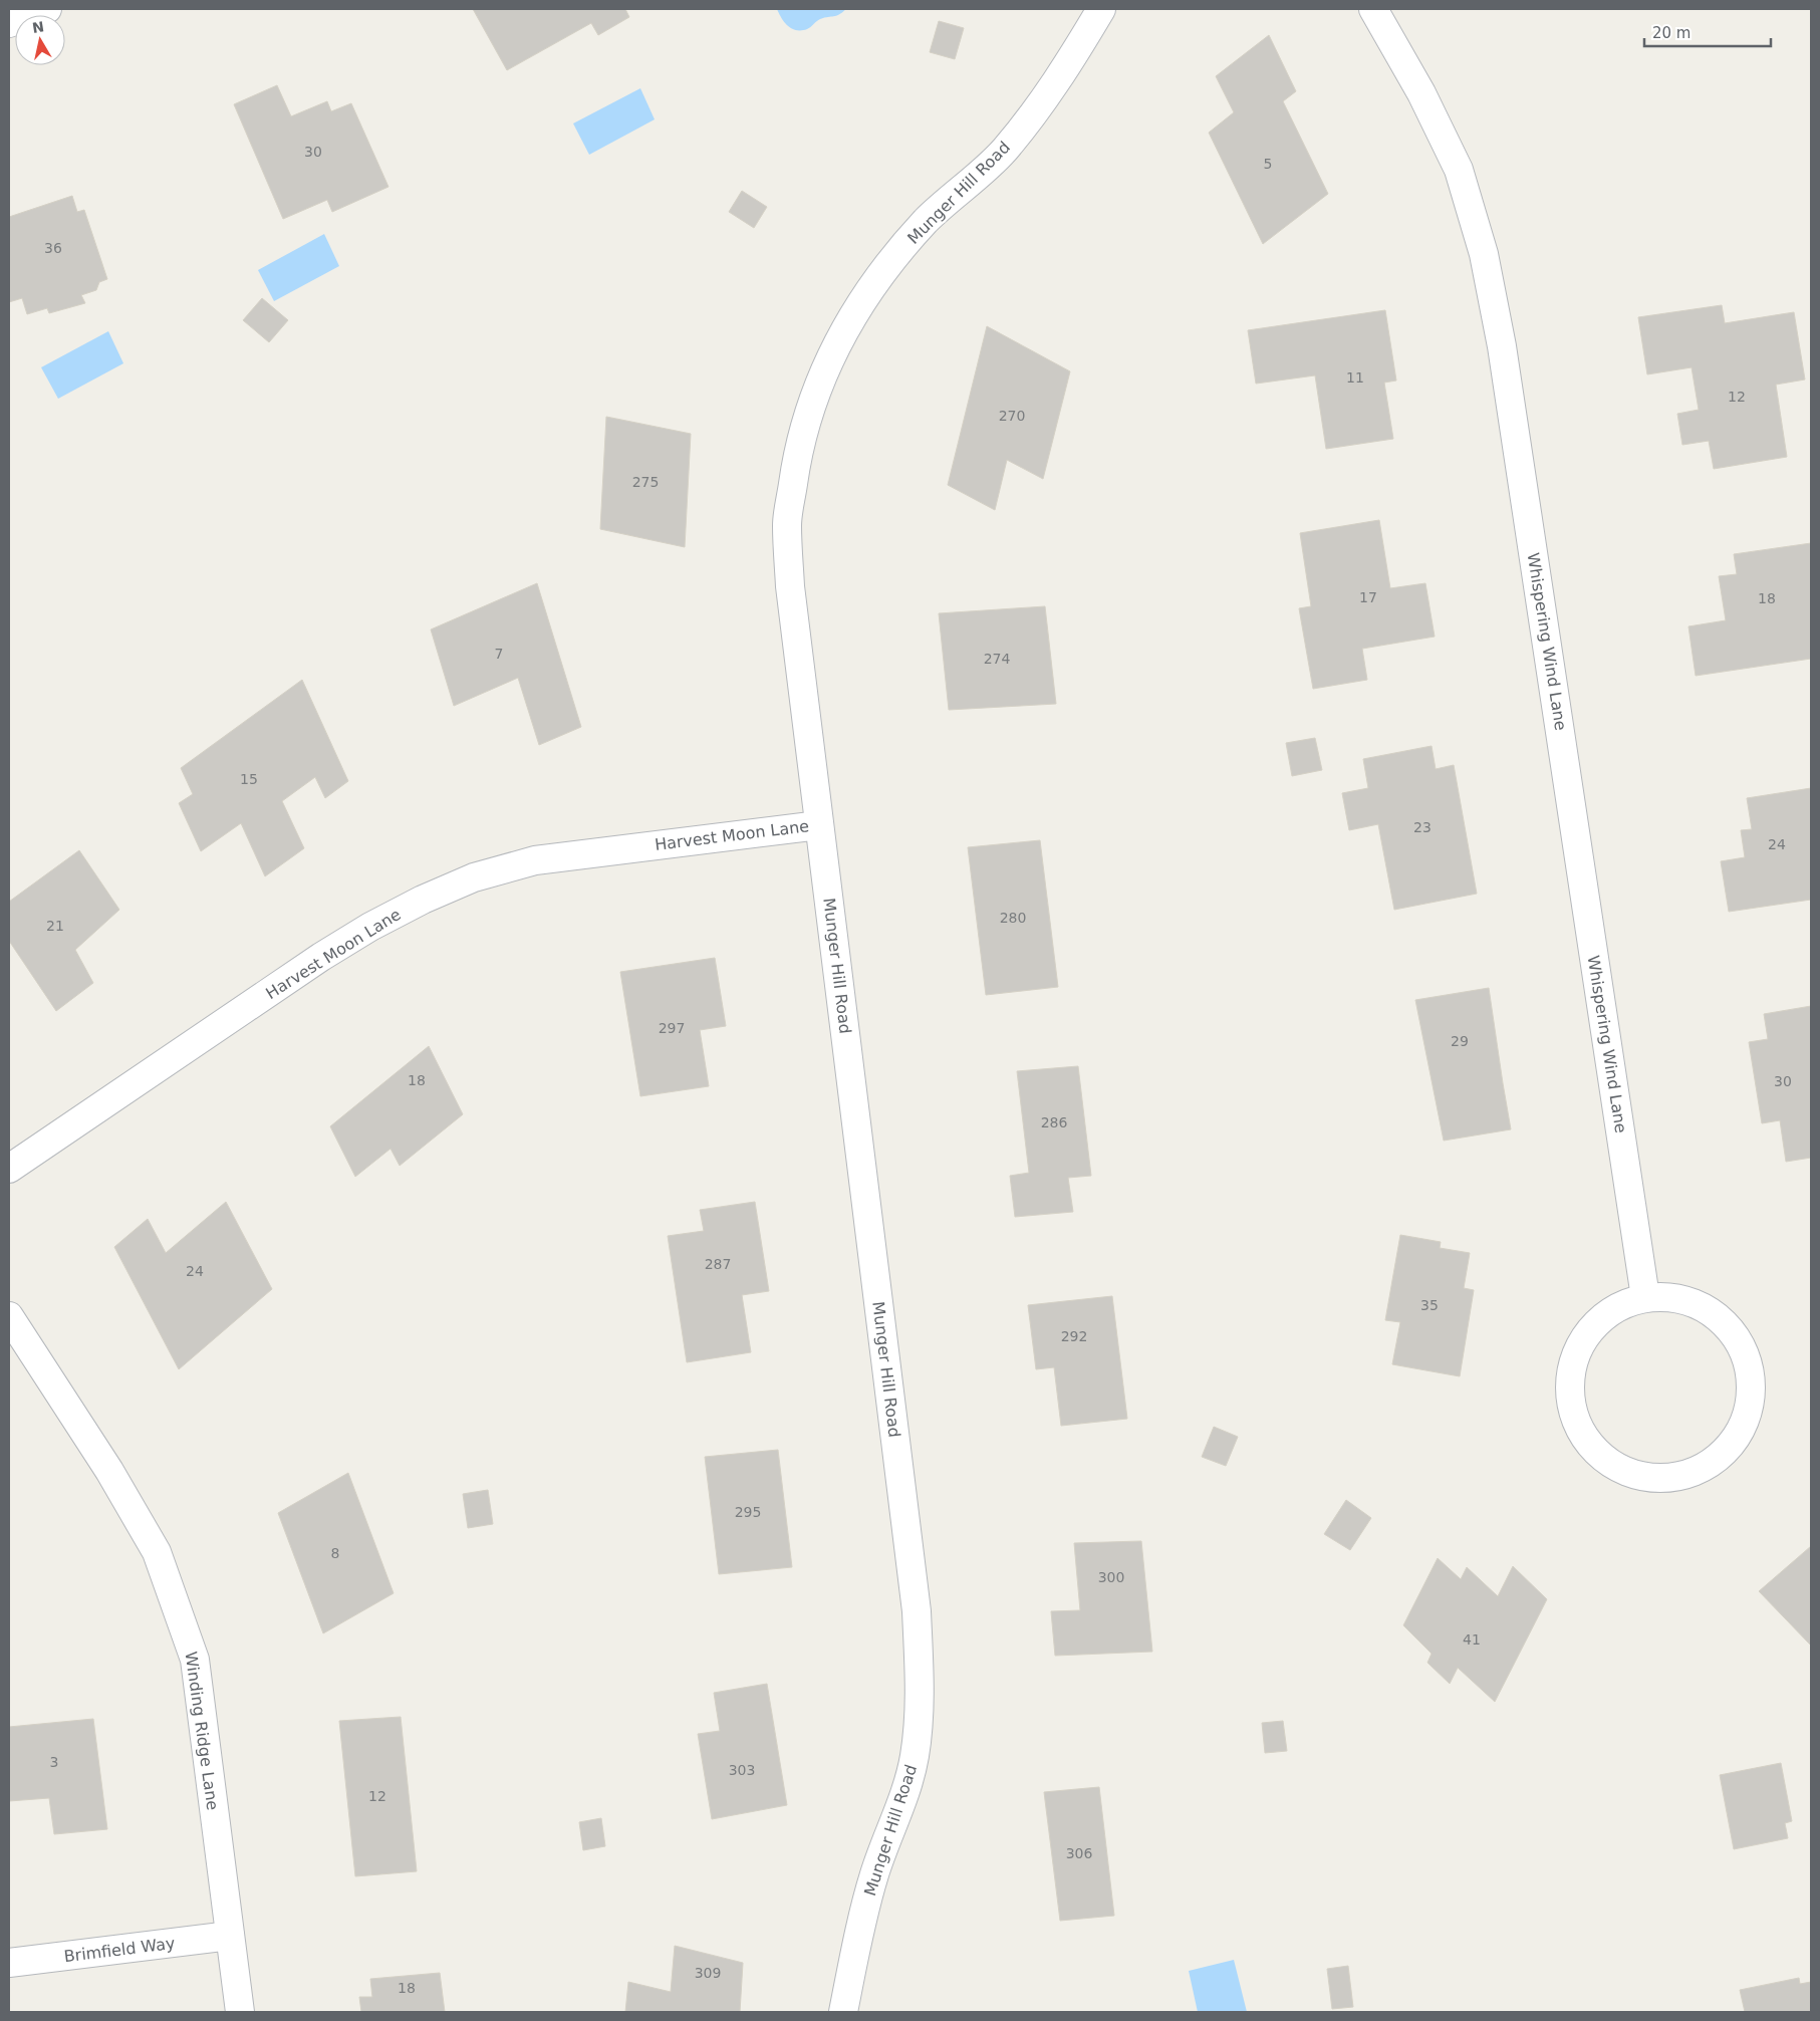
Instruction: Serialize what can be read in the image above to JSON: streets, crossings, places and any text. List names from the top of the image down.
{
  "streets": {
    "street": [
      "Munger Hill Road",
      "Whispering Wind Lane",
      "Harvest Moon Lane",
      "Winding Ridge Lane",
      "Brimfield Way"
    ]
  },
  "crossings": [
    ["Munger Hill Road", "Harvest Moon Lane"],
    ["Winding Ridge Lane", "Brimfield Way"]
  ],
  "house_numbers": [
    "30",
    "5",
    "36",
    "11",
    "12",
    "270",
    "275",
    "17",
    "18",
    "7",
    "274",
    "15",
    "23",
    "24",
    "280",
    "21",
    "297",
    "29",
    "18",
    "30",
    "286",
    "287",
    "24",
    "35",
    "292",
    "295",
    "8",
    "300",
    "41",
    "3",
    "303",
    "12",
    "306",
    "309",
    "18"
  ],
  "scale_bar": "20 m",
  "north": "top"
}
